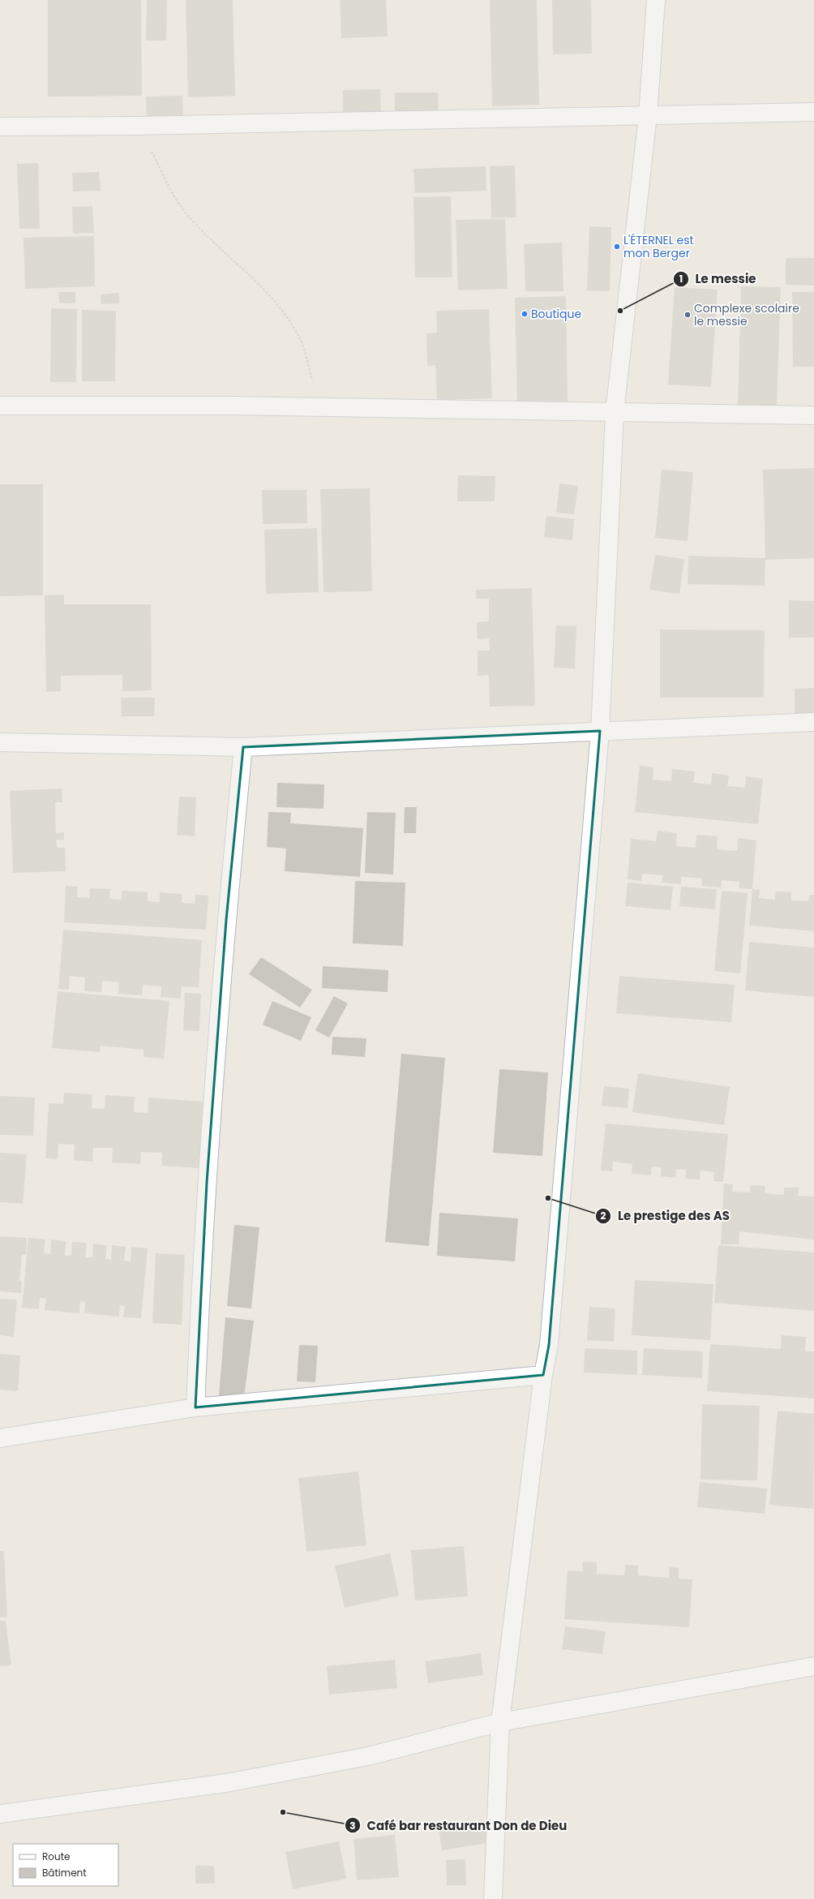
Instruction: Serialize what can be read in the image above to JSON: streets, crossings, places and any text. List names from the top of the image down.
{
  "places": [
    "L'ÉTERNEL est mon Berger",
    "Le messie",
    "Boutique",
    "Complexe scolaire le messie",
    "Le prestige des AS",
    "Café bar restaurant Don de Dieu"
  ],
  "legend": ["Route", "Bâtiment"]
}
